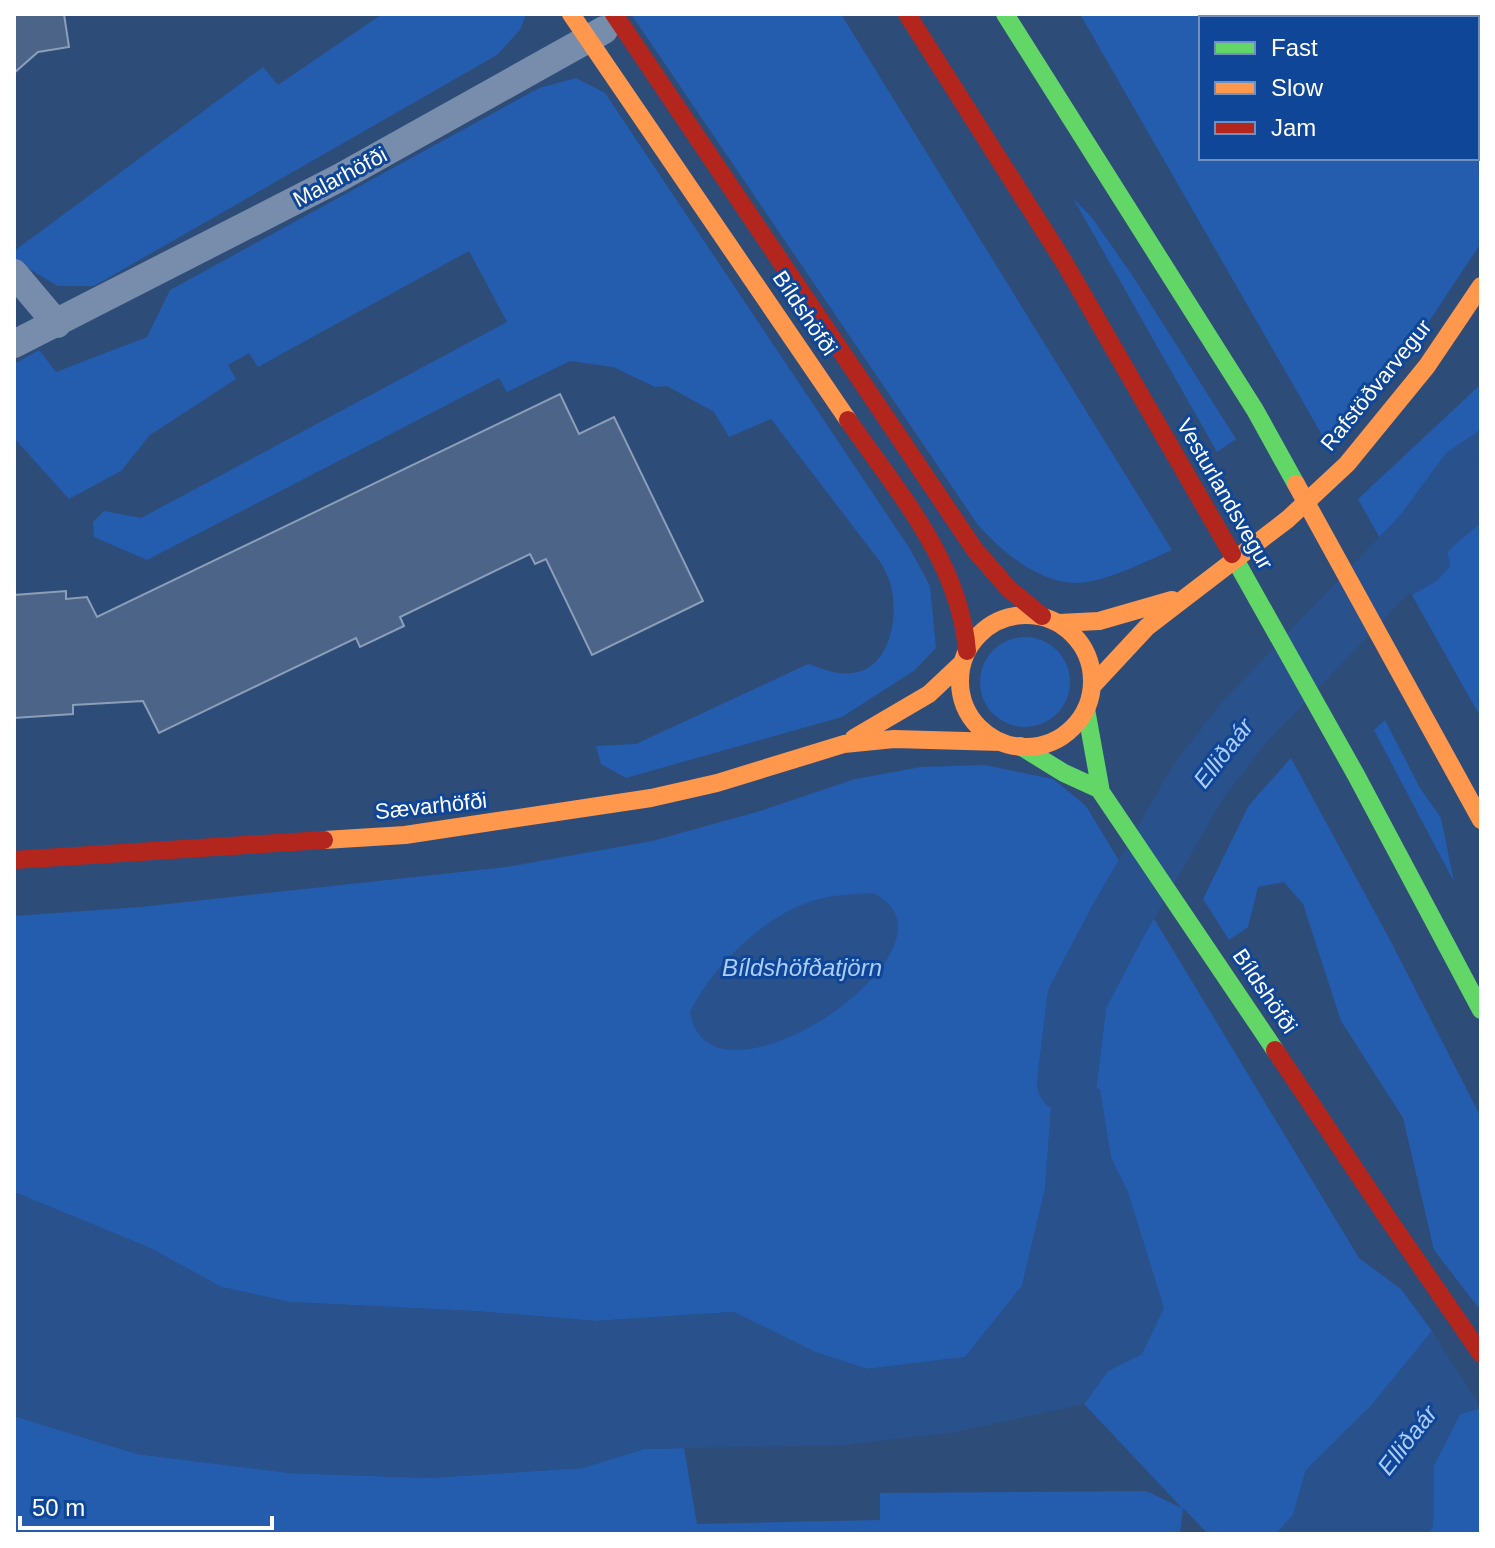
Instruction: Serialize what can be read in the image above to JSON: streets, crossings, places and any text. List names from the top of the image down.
{
  "streets": {
    "main road": [
      "Bíldshöfði",
      "Rafstöðvarvegur",
      "Vesturlandsvegur",
      "Sævarhöfði"
    ],
    "street": ["Malarhöfði"]
  },
  "crossings": [
    ["Malarhöfði", "Bíldshöfði"],
    ["Bíldshöfði", "Rafstöðvarvegur"],
    ["Bíldshöfði", "Sævarhöfði"],
    ["Rafstöðvarvegur", "Sævarhöfði"]
  ],
  "water": ["Elliðaár", "Bíldshöfðatjörn"],
  "legend": ["Fast", "Slow", "Jam"],
  "scale_bar": "50 m"
}
